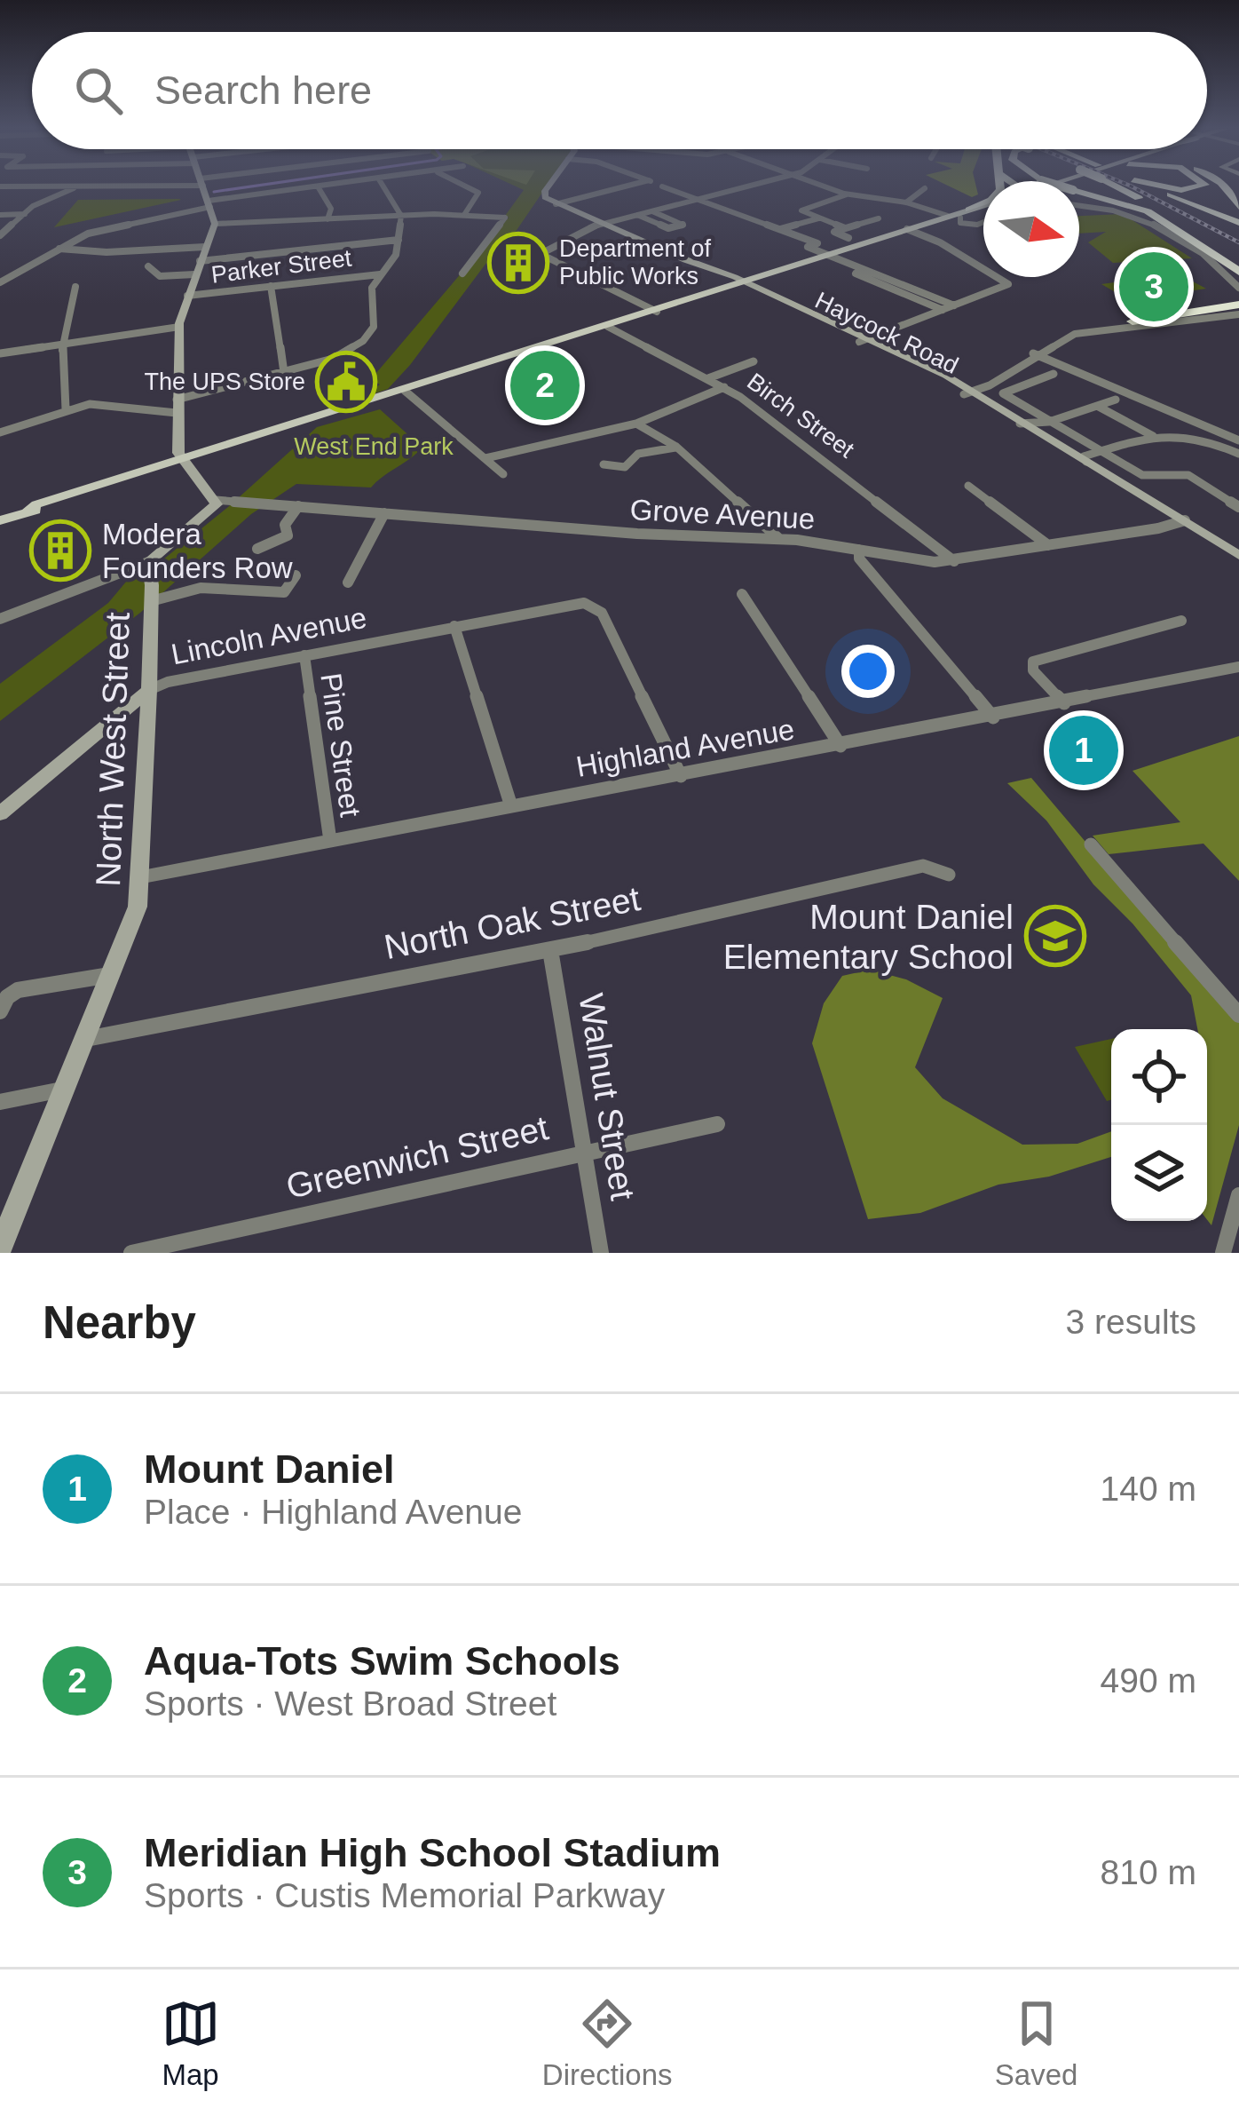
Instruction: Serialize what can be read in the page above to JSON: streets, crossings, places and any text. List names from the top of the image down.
{
  "streets": {
    "main road": ["Haycock Road", "Lincoln Avenue", "North West Street"],
    "street": [
      "Parker Street",
      "Birch Street",
      "Grove Avenue",
      "Pine Street",
      "Highland Avenue",
      "North Oak Street",
      "Walnut Street",
      "Greenwich Street"
    ]
  },
  "crossings": [
    ["Haycock Road", "Grove Avenue"],
    ["Birch Street", "Grove Avenue"],
    ["Lincoln Avenue", "Pine Street"],
    ["Lincoln Avenue", "Highland Avenue"],
    ["Lincoln Avenue", "North West Street"],
    ["Pine Street", "Highland Avenue"],
    ["Highland Avenue", "North West Street"],
    ["North West Street", "North Oak Street"],
    ["North Oak Street", "Walnut Street"],
    ["Walnut Street", "Greenwich Street"]
  ],
  "parks": ["West End Park"],
  "places": {
    "building": ["Department of Public Works", "Modera Founders Row"],
    "public building": ["The UPS Store"],
    "school or university": ["Mount Daniel Elementary School"]
  },
  "north": "right",
  "page": {
    "search": "Search here",
    "pins": ["3", "2", "1"],
    "heading": ["Nearby", "3 results"],
    "list": [
      {
        "mark": "1",
        "name": "Mount Daniel",
        "note": "Place · Highland Avenue",
        "value": "140 m"
      },
      {
        "mark": "2",
        "name": "Aqua-Tots Swim Schools",
        "note": "Sports · West Broad Street",
        "value": "490 m"
      },
      {
        "mark": "3",
        "name": "Meridian High School Stadium",
        "note": "Sports · Custis Memorial Parkway",
        "value": "810 m"
      }
    ],
    "nav": ["Map", "Directions", "Saved"]
  }
}
